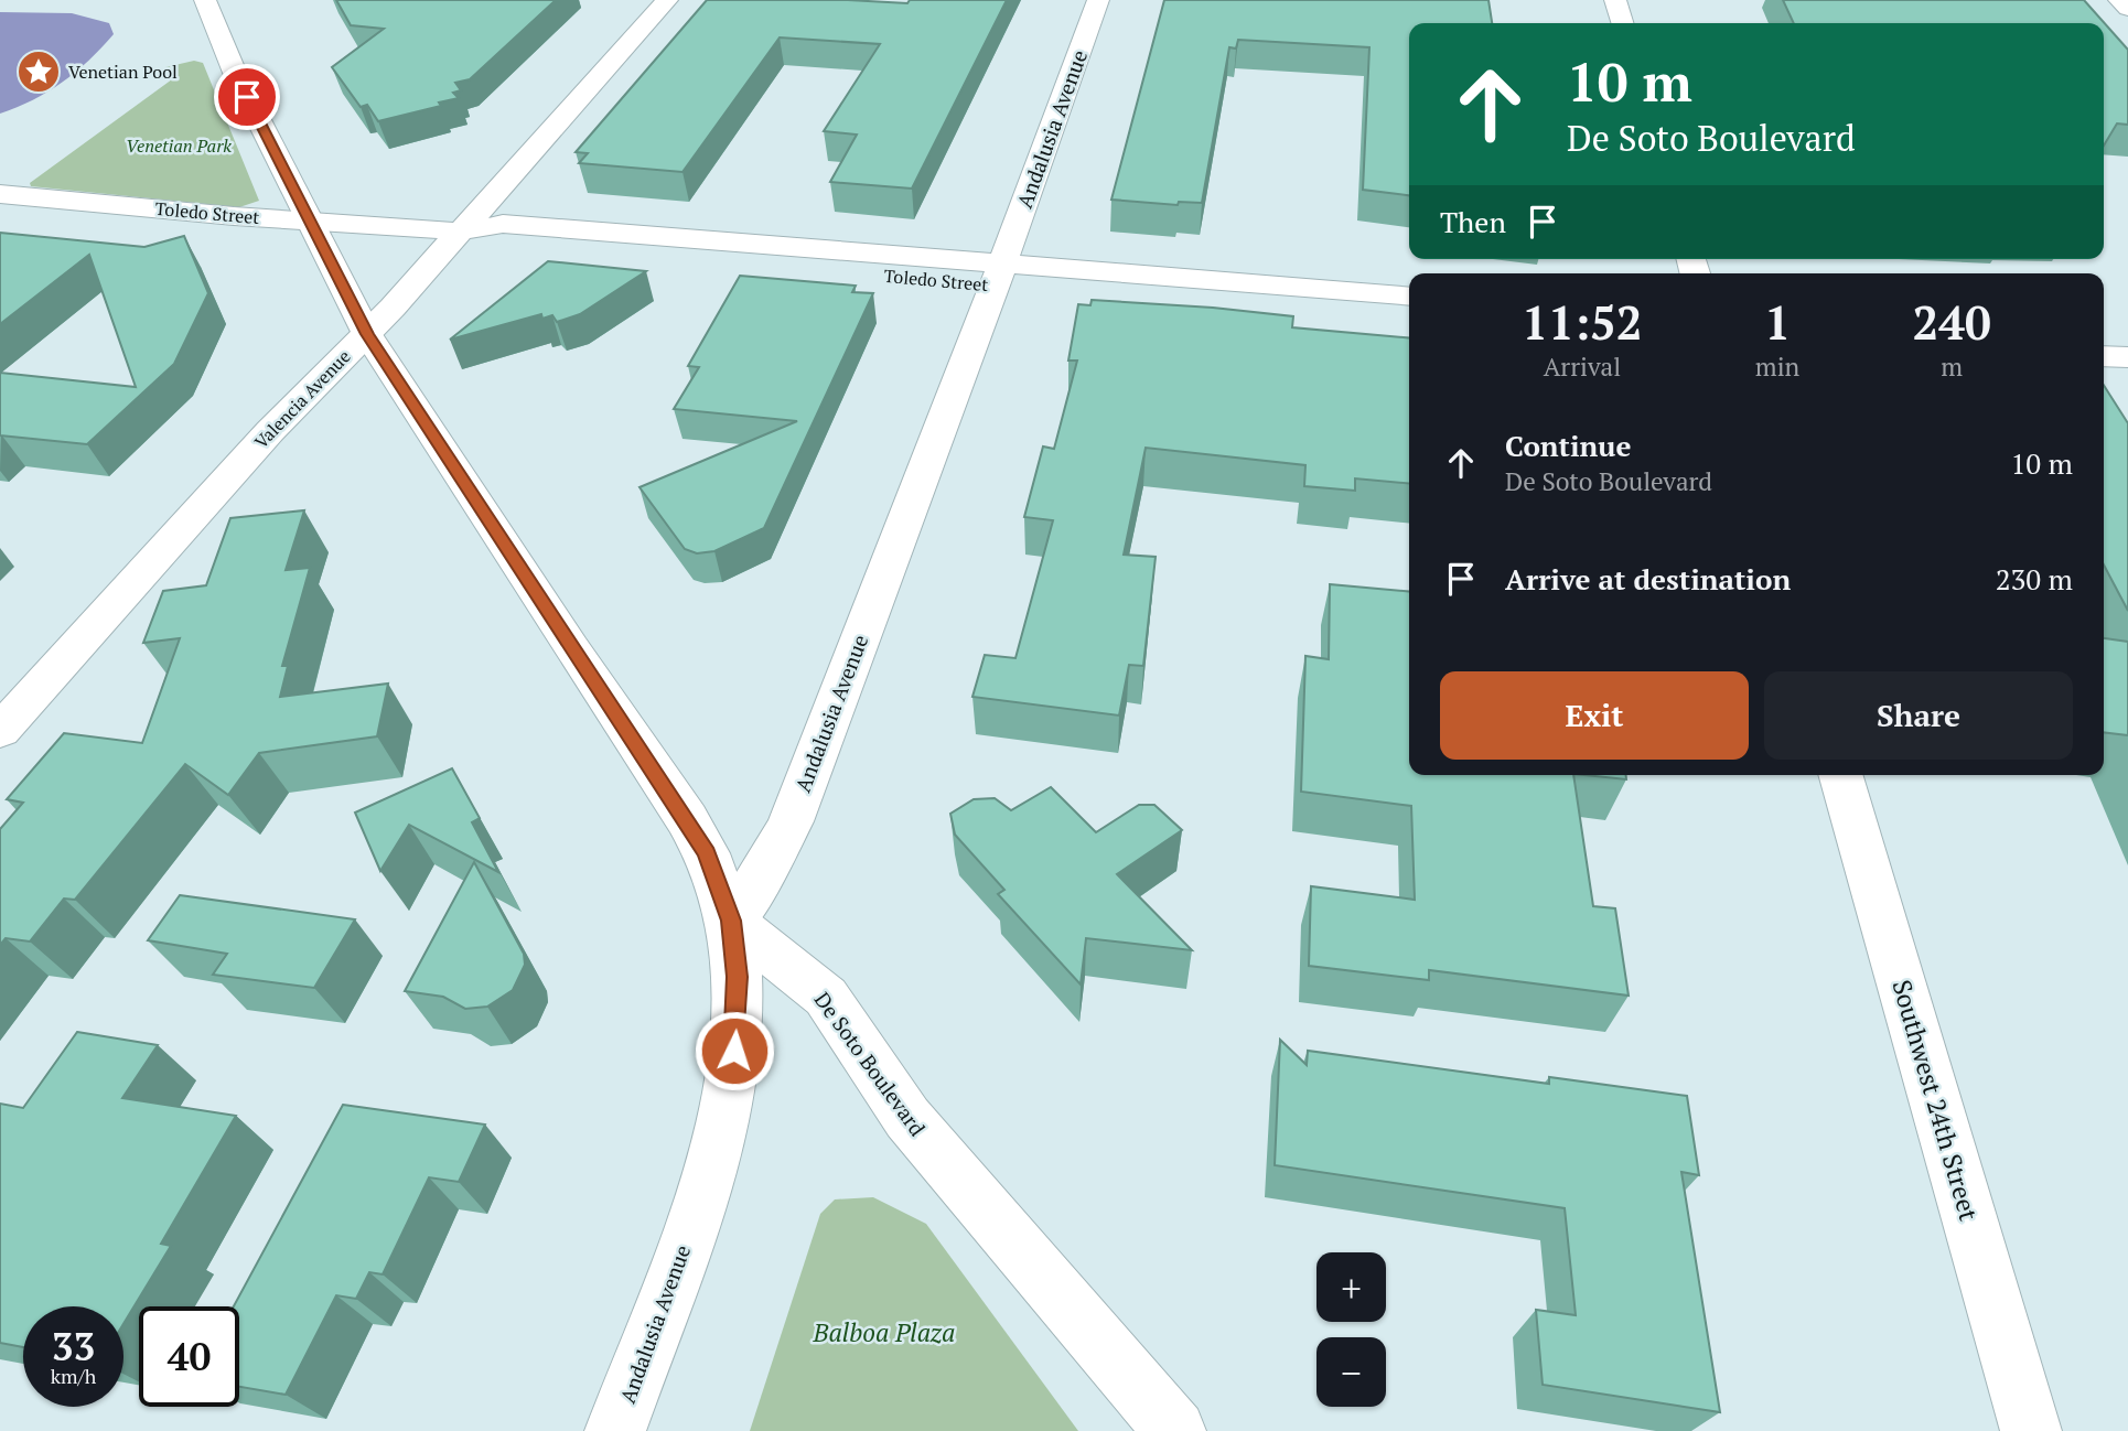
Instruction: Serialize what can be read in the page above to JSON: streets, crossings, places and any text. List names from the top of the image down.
{
  "streets": {
    "street": [
      "Andalusia Avenue",
      "Toledo Street",
      "Valencia Avenue",
      "De Soto Boulevard",
      "Southwest 24th Street"
    ]
  },
  "crossings": [
    ["Andalusia Avenue", "Toledo Street"],
    ["Andalusia Avenue", "De Soto Boulevard"],
    ["Toledo Street", "Valencia Avenue"]
  ],
  "parks": ["Venetian Park", "Balboa Plaza"],
  "places": {
    "place": ["Venetian Pool"]
  },
  "page": {
    "turn": ["10 m", "De Soto Boulevard"],
    "then": "Then",
    "eta": [
      "11:52",
      "Arrival",
      "1",
      "min",
      "240",
      "m"
    ],
    "list": [
      {
        "name": "Continue",
        "note": "De Soto Boulevard",
        "value": "10 m"
      },
      {
        "name": "Arrive at destination",
        "value": "230 m"
      }
    ],
    "buttons": ["Exit", "Share"],
    "map_buttons": ["+", "−"],
    "speed": "33 km/h",
    "limit": "40"
  }
}
